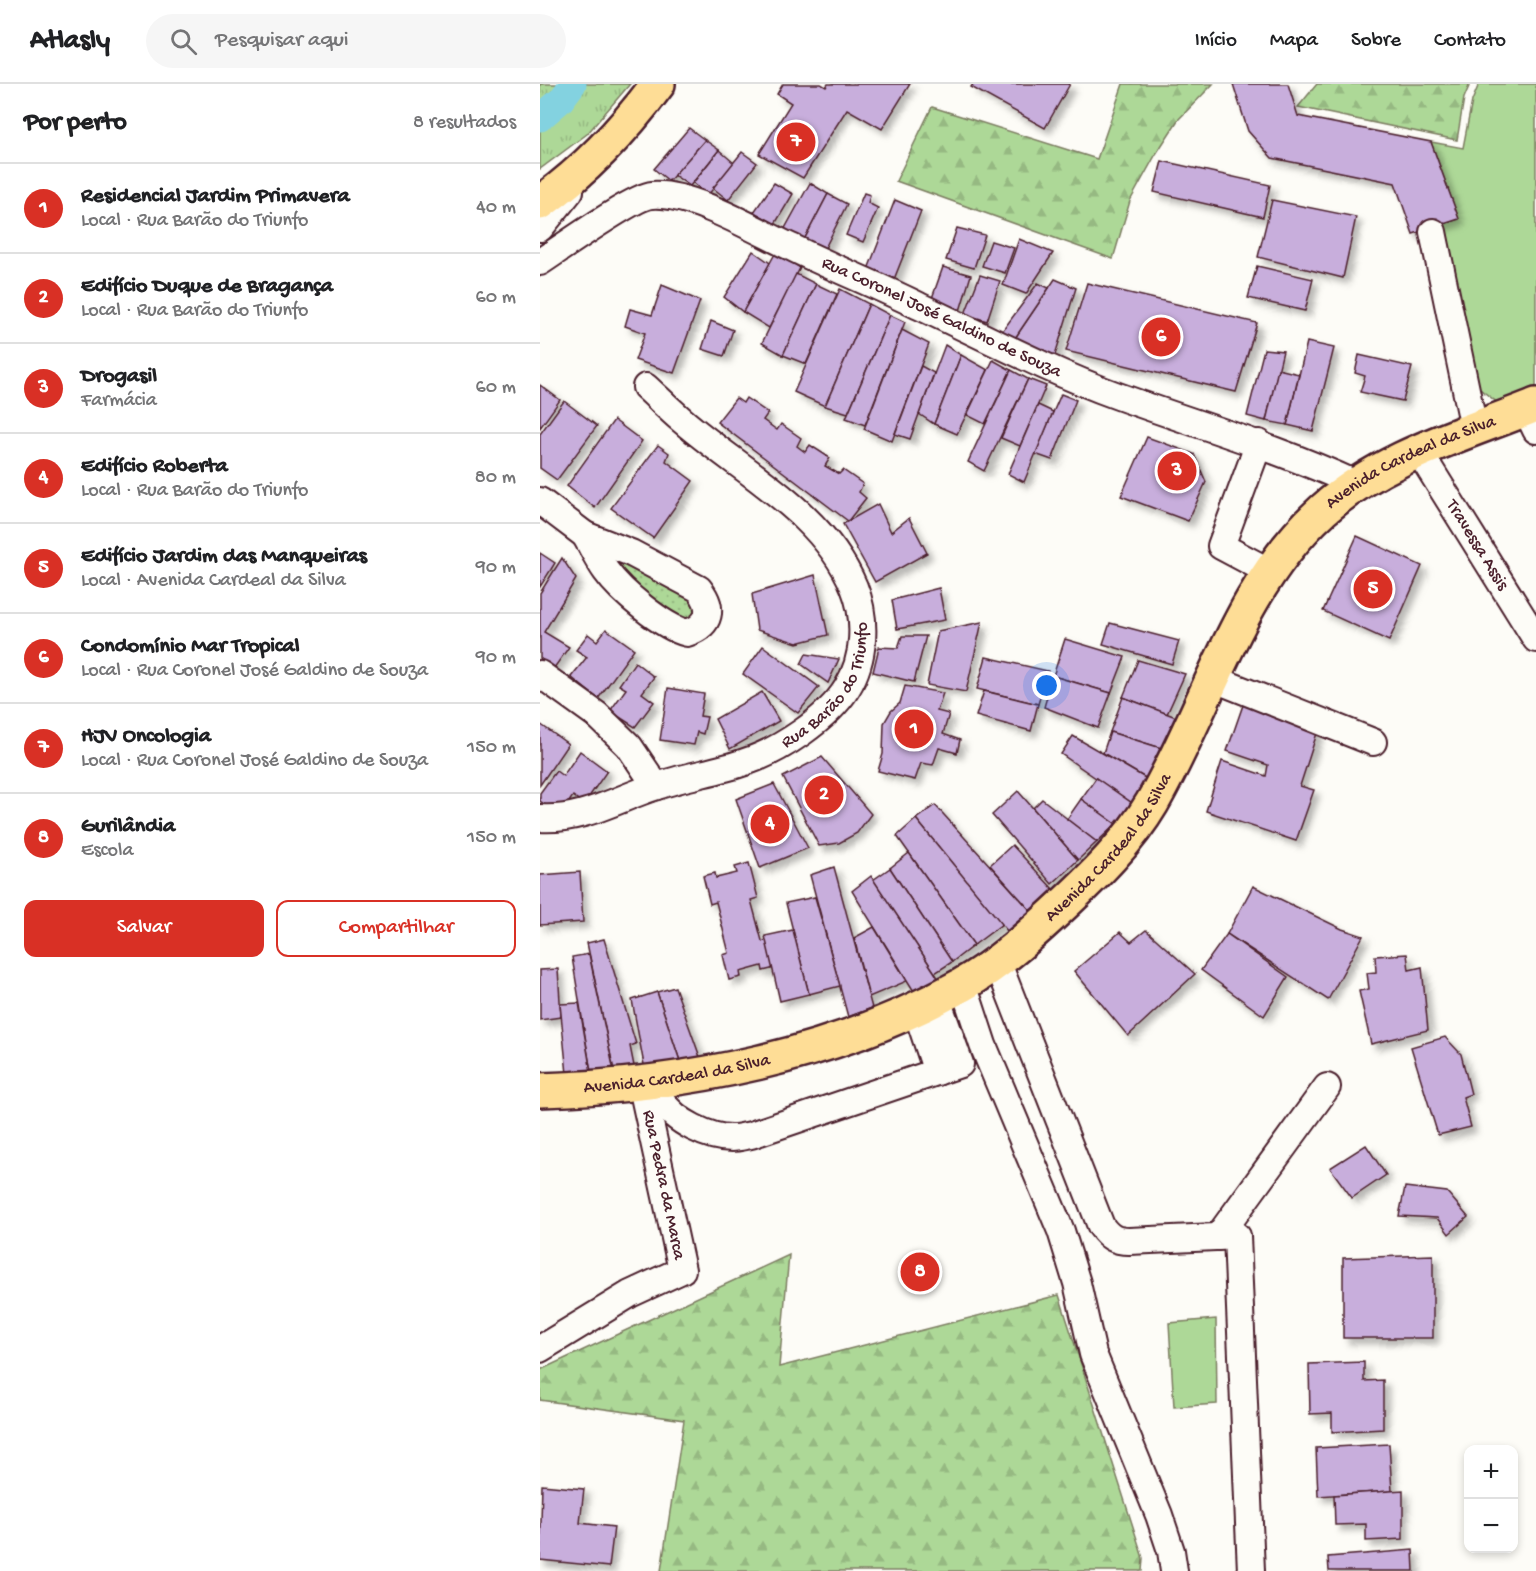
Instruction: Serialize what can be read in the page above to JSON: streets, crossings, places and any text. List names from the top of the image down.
{
  "streets": {
    "main road": ["Avenida Cardeal da Silva"],
    "street": [
      "Rua Coronel José Galdino de Souza",
      "Travessa Assis",
      "Rua Barão do Triunfo",
      "Rua Pedra da Marca"
    ]
  },
  "crossings": [
    ["Rua Coronel José Galdino de Souza", "Avenida Cardeal da Silva"],
    ["Avenida Cardeal da Silva", "Travessa Assis"],
    ["Avenida Cardeal da Silva", "Rua Pedra da Marca"]
  ],
  "page": {
    "header": "Atlasly",
    "search": "Pesquisar aqui",
    "nav": [
      "Início",
      "Mapa",
      "Sobre",
      "Contato"
    ],
    "heading": ["Por perto", "8 resultados"],
    "pins": [
      "7",
      "6",
      "3",
      "5",
      "1",
      "2",
      "4",
      "8"
    ],
    "list": [
      {
        "mark": "1",
        "name": "Residencial Jardim Primavera",
        "note": "Local · Rua Barão do Triunfo",
        "value": "40 m"
      },
      {
        "mark": "2",
        "name": "Edifício Duque de Bragança",
        "note": "Local · Rua Barão do Triunfo",
        "value": "60 m"
      },
      {
        "mark": "3",
        "name": "Drogasil",
        "note": "Farmácia",
        "value": "60 m"
      },
      {
        "mark": "4",
        "name": "Edifício Roberta",
        "note": "Local · Rua Barão do Triunfo",
        "value": "80 m"
      },
      {
        "mark": "5",
        "name": "Edifício Jardim das Manqueiras",
        "note": "Local · Avenida Cardeal da Silva",
        "value": "90 m"
      },
      {
        "mark": "6",
        "name": "Condomínio Mar Tropical",
        "note": "Local · Rua Coronel José Galdino de Souza",
        "value": "90 m"
      },
      {
        "mark": "7",
        "name": "HJV Oncologia",
        "note": "Local · Rua Coronel José Galdino de Souza",
        "value": "150 m"
      },
      {
        "mark": "8",
        "name": "Gurilândia",
        "note": "Escola",
        "value": "150 m"
      }
    ],
    "buttons": ["Salvar", "Compartilhar"],
    "map_buttons": ["+", "−"]
  }
}
